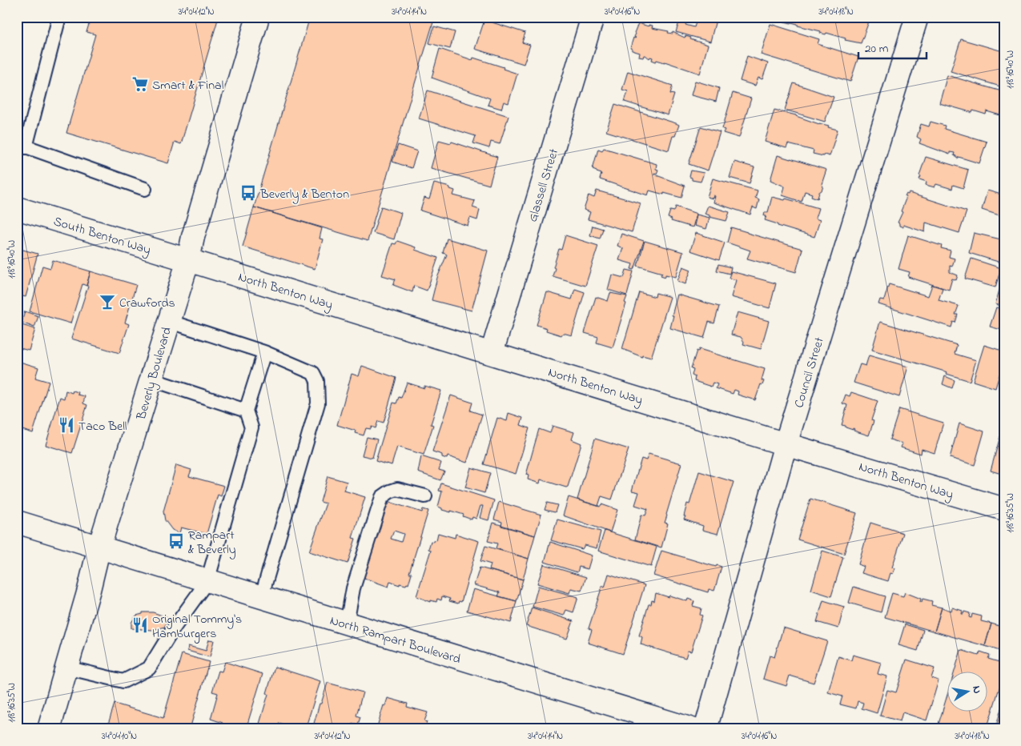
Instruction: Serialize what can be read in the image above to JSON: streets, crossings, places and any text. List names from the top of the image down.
{
  "streets": {
    "street": [
      "Glassell Street",
      "South Benton Way",
      "North Benton Way",
      "Council Street",
      "Beverly Boulevard",
      "North Rampart Boulevard"
    ]
  },
  "crossings": [
    ["Glassell Street", "North Benton Way"],
    ["South Benton Way", "North Benton Way"],
    ["South Benton Way", "Beverly Boulevard"],
    ["North Benton Way", "Council Street"],
    ["North Benton Way", "Beverly Boulevard"],
    ["Beverly Boulevard", "North Rampart Boulevard"]
  ],
  "places": {
    "supermarket": ["Smart & Final"],
    "bus stop": ["Beverly & Benton", "Rampart & Beverly"],
    "bar": ["Crawfords"],
    "restaurant": ["Taco Bell", "Original Tommy's Hamburgers"]
  },
  "scale_bar": "20 m",
  "north": "right",
  "coordinates": [
    "34°04'12\"N",
    "34°04'14\"N",
    "34°04'16\"N",
    "34°04'18\"N",
    "118°16'40\"W",
    "118°16'35\"W",
    "34°04'10\"N"
  ]
}
